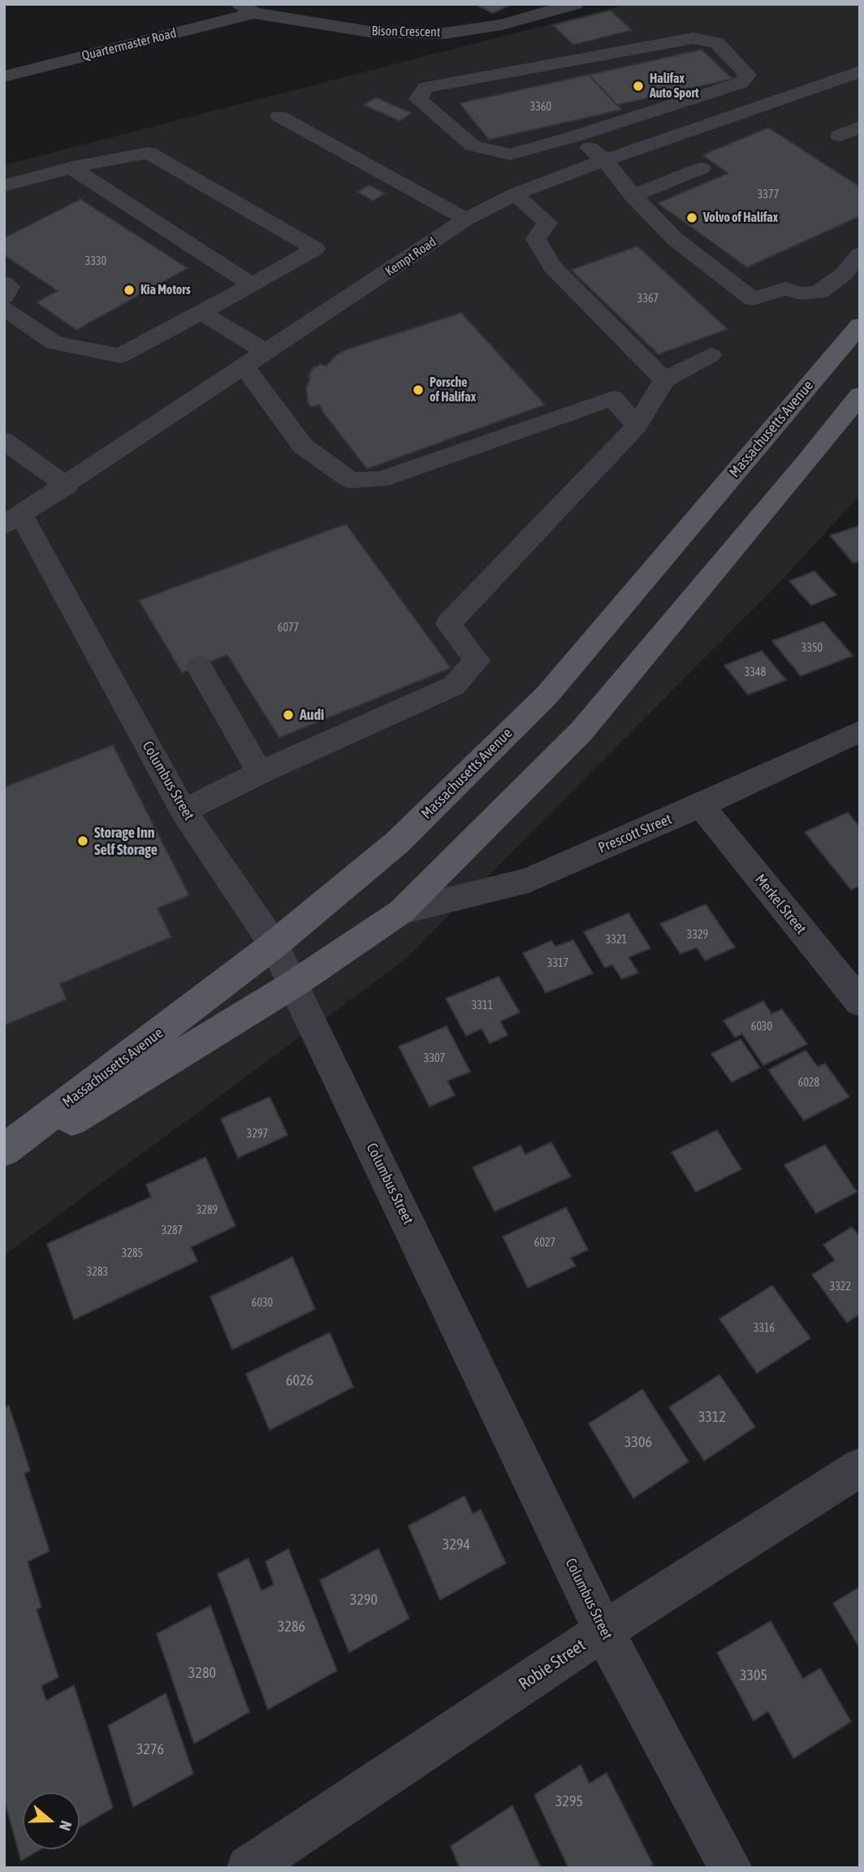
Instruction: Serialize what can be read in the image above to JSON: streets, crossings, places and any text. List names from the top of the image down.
{
  "streets": {
    "main road": ["Massachusetts Avenue"],
    "street": [
      "Bison Crescent",
      "Quartermaster Road",
      "Kempt Road",
      "Columbus Street",
      "Prescott Street",
      "Merkel Street",
      "Robie Street"
    ]
  },
  "crossings": [
    ["Bison Crescent", "Quartermaster Road"],
    ["Kempt Road", "Columbus Street"],
    ["Massachusetts Avenue", "Columbus Street"],
    ["Massachusetts Avenue", "Prescott Street"],
    ["Columbus Street", "Robie Street"],
    ["Prescott Street", "Merkel Street"]
  ],
  "places": [
    "Halifax Auto Sport",
    "Volvo of Halifax",
    "Kia Motors",
    "Porsche of Halifax",
    "Audi",
    "Storage Inn Self Storage"
  ],
  "house_numbers": [
    "3360",
    "3377",
    "3330",
    "3367",
    "6077",
    "3350",
    "3348",
    "3329",
    "3321",
    "3317",
    "3311",
    "6030",
    "3307",
    "6028",
    "3297",
    "3289",
    "3287",
    "6027",
    "3285",
    "3283",
    "3322",
    "6030",
    "3316",
    "6026",
    "3312",
    "3306",
    "3294",
    "3290",
    "3286",
    "3280",
    "3305",
    "3276",
    "3295"
  ],
  "north": "right"
}
